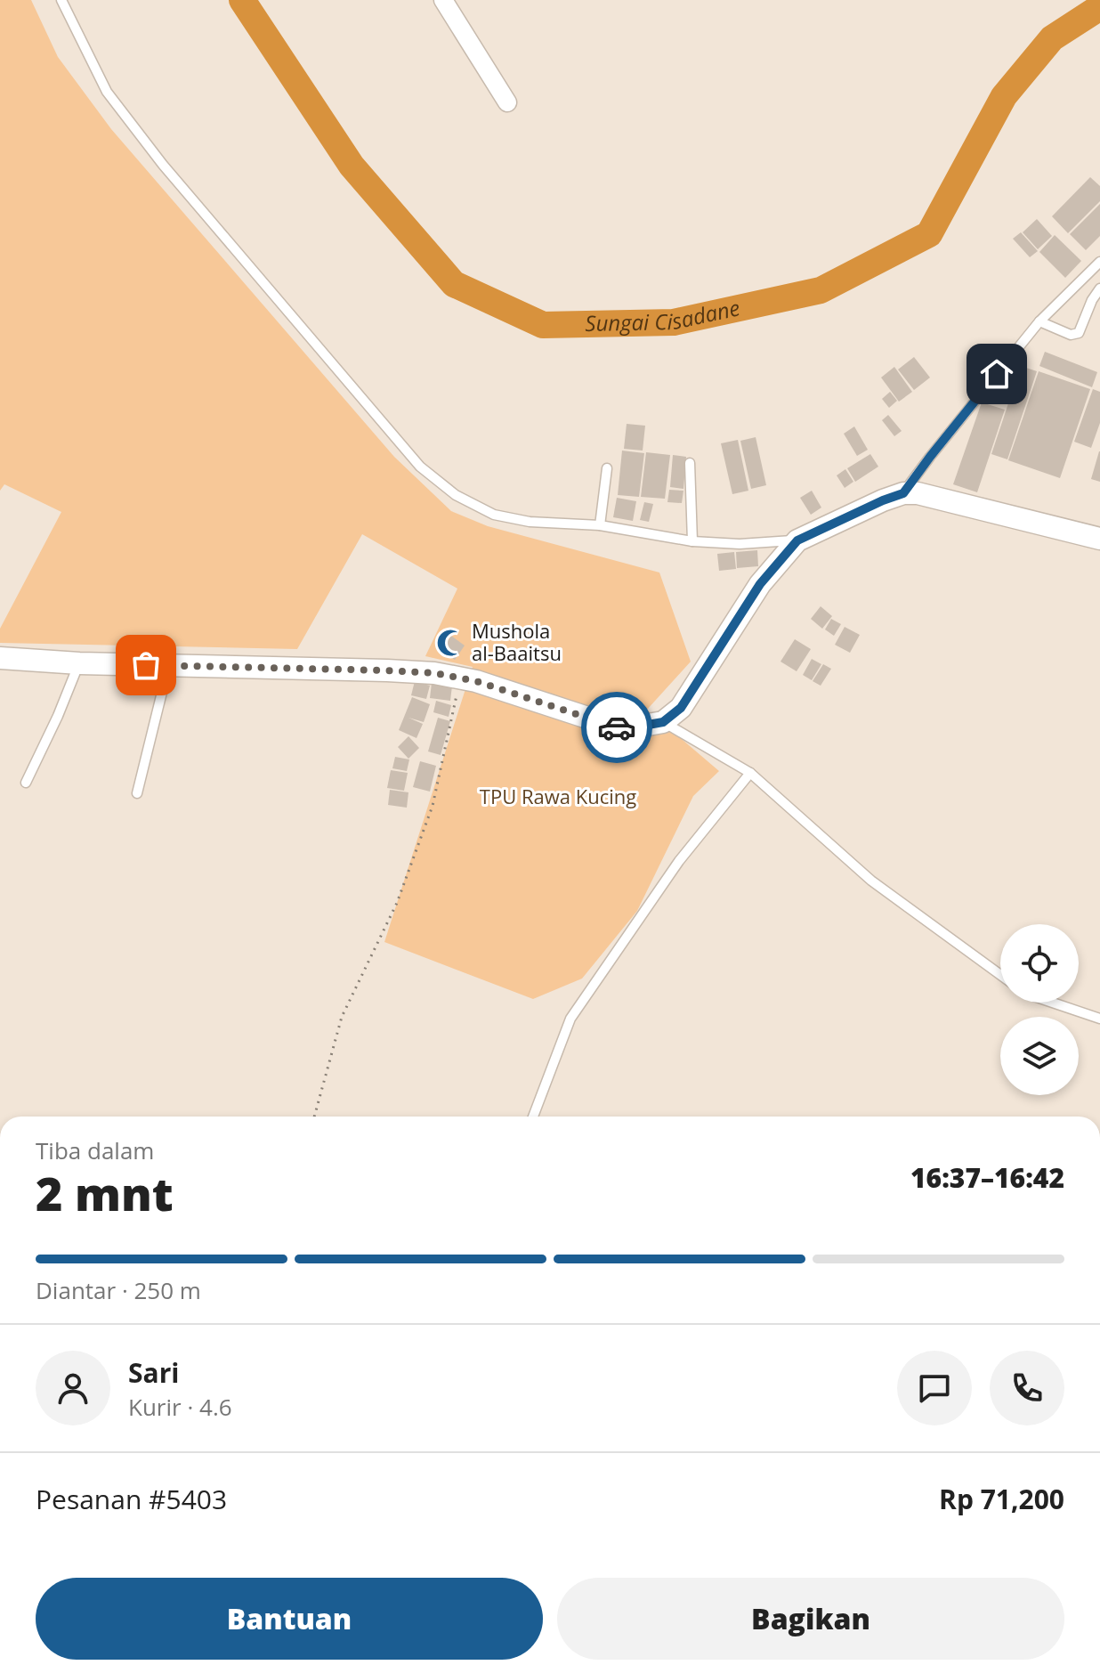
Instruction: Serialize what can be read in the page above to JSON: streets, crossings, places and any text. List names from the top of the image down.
{
  "water": ["Sungai Cisadane"],
  "parks": ["TPU Rawa Kucing"],
  "places": {
    "mosque": ["Mushola al-Baaitsu"]
  },
  "page": {
    "heading": ["2 mnt", "Tiba dalam", "16:37–16:42"],
    "panel": [
      "Sari",
      "Kurir · 4.6",
      "Pesanan #5403",
      "Rp 71,200"
    ],
    "bar": "Diantar · 250 m",
    "buttons": ["Bantuan", "Bagikan"]
  }
}
